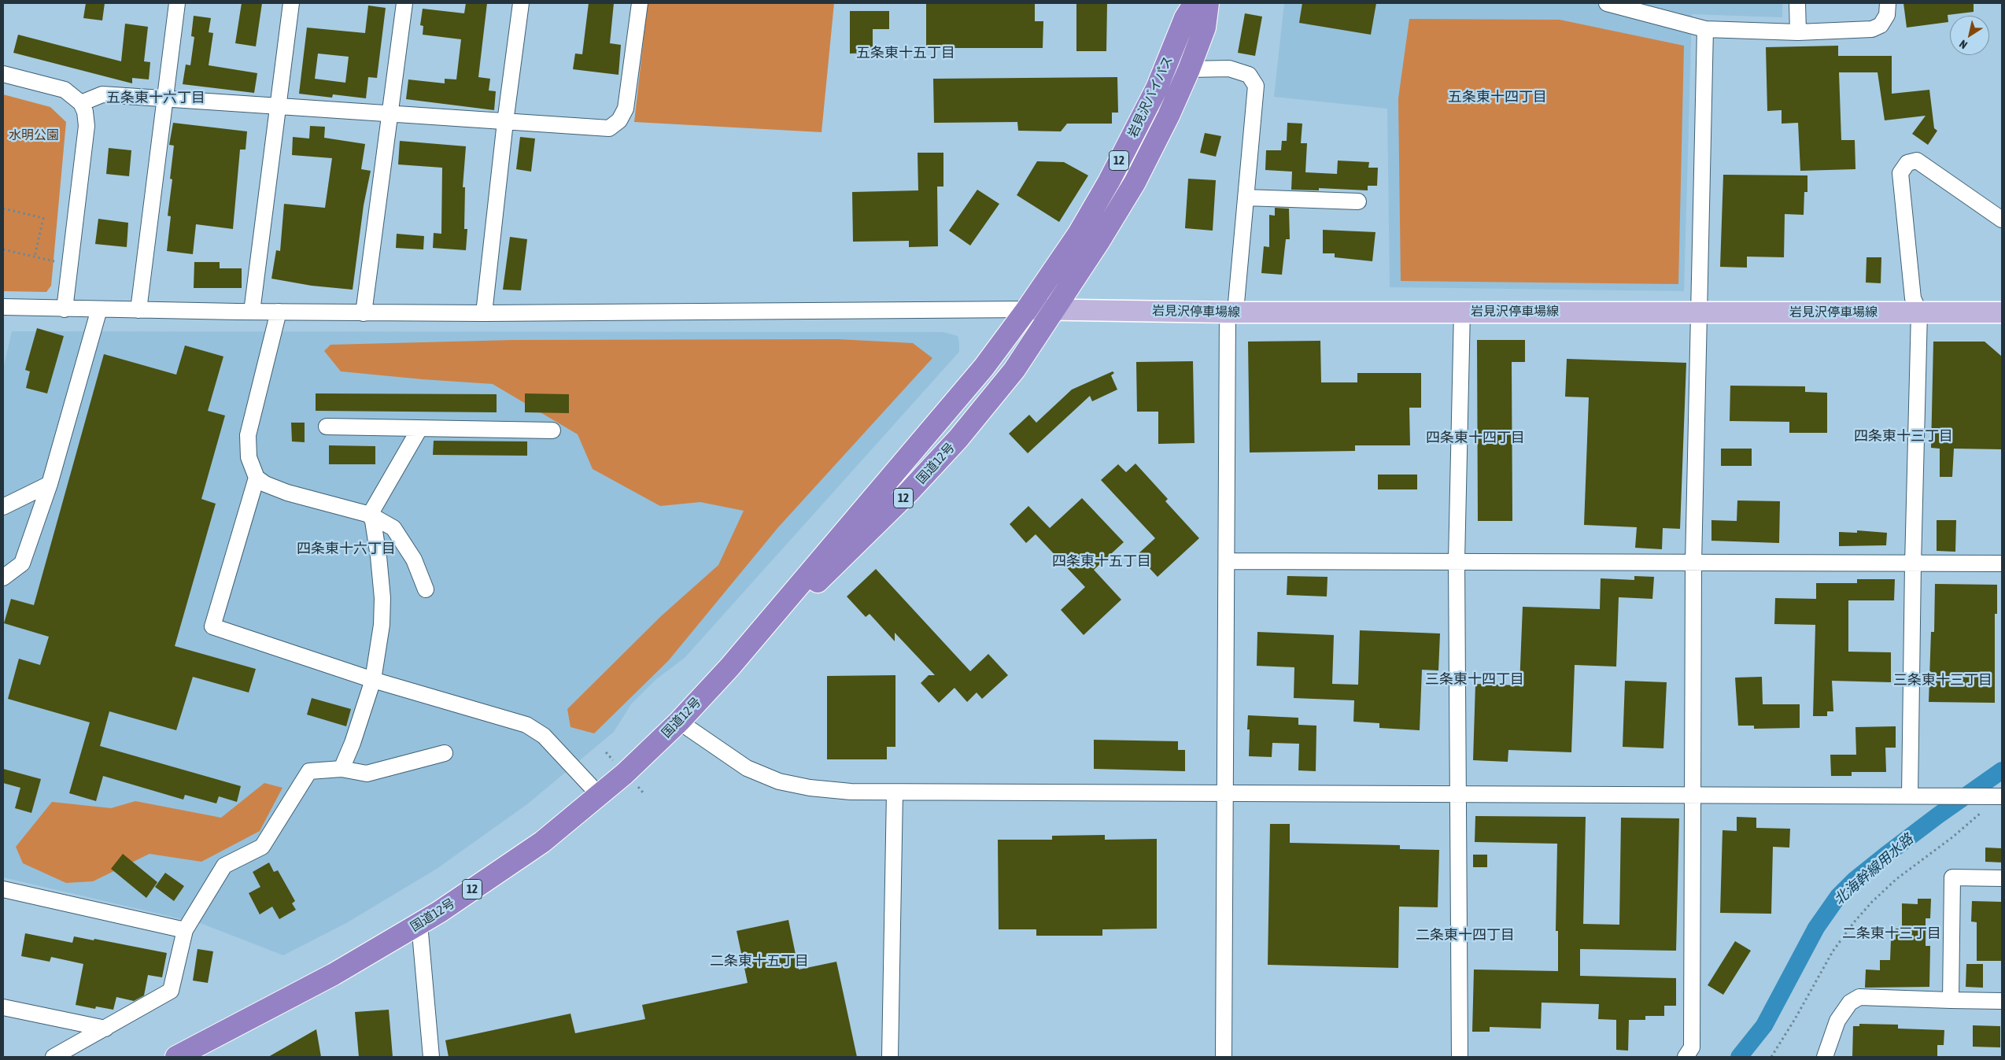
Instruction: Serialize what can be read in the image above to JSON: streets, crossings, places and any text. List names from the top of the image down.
{
  "streets": {
    "highway": ["岩見沢バイパス", "12", "国道12号"],
    "main road": ["岩見沢停車場線"]
  },
  "crossings": [
    ["岩見沢バイパス", "岩見沢停車場線"],
    ["岩見沢バイパス", "国道12号"],
    ["岩見沢停車場線", "国道12号"]
  ],
  "districts": [
    "五条東十五丁目",
    "五条東十四丁目",
    "五条東十六丁目",
    "四条東十三丁目",
    "四条東十四丁目",
    "四条東十六丁目",
    "四条東十五丁目",
    "三条東十四丁目",
    "三条東十三丁目",
    "二条東十三丁目",
    "二条東十四丁目",
    "二条東十五丁目"
  ],
  "water": ["北海幹線用水路"],
  "parks": ["水明公園"],
  "north": "bottom left"
}
